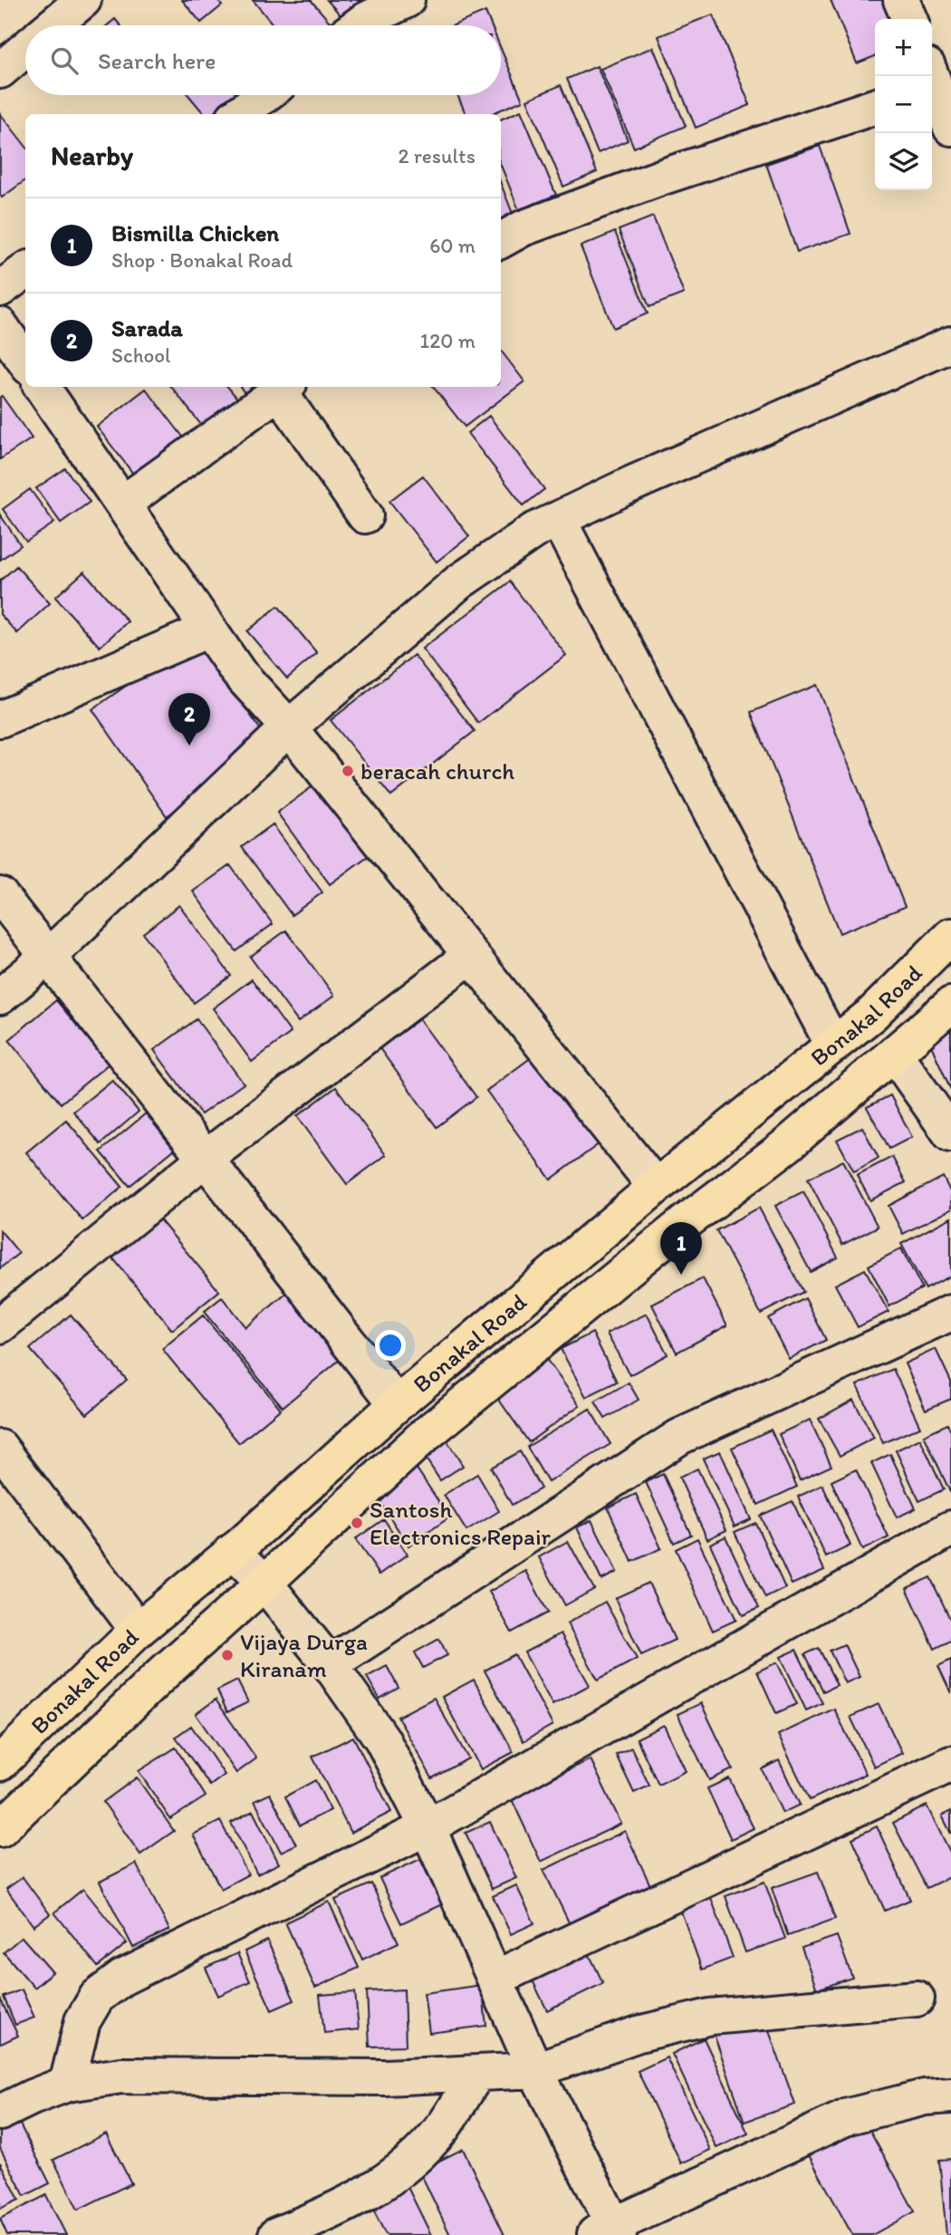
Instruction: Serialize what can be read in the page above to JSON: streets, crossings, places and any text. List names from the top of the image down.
{
  "streets": {
    "main road": ["Bonakal Road"]
  },
  "places": ["beracah church", "Santosh Electronics Repair", "Vijaya Durga Kiranam"],
  "page": {
    "map_buttons": ["+", "−"],
    "search": "Search here",
    "heading": ["Nearby", "2 results"],
    "list": [
      {
        "mark": "1",
        "name": "Bismilla Chicken",
        "note": "Shop · Bonakal Road",
        "value": "60 m"
      },
      {
        "mark": "2",
        "name": "Sarada",
        "note": "School",
        "value": "120 m"
      }
    ],
    "pins": ["2", "1"]
  }
}
